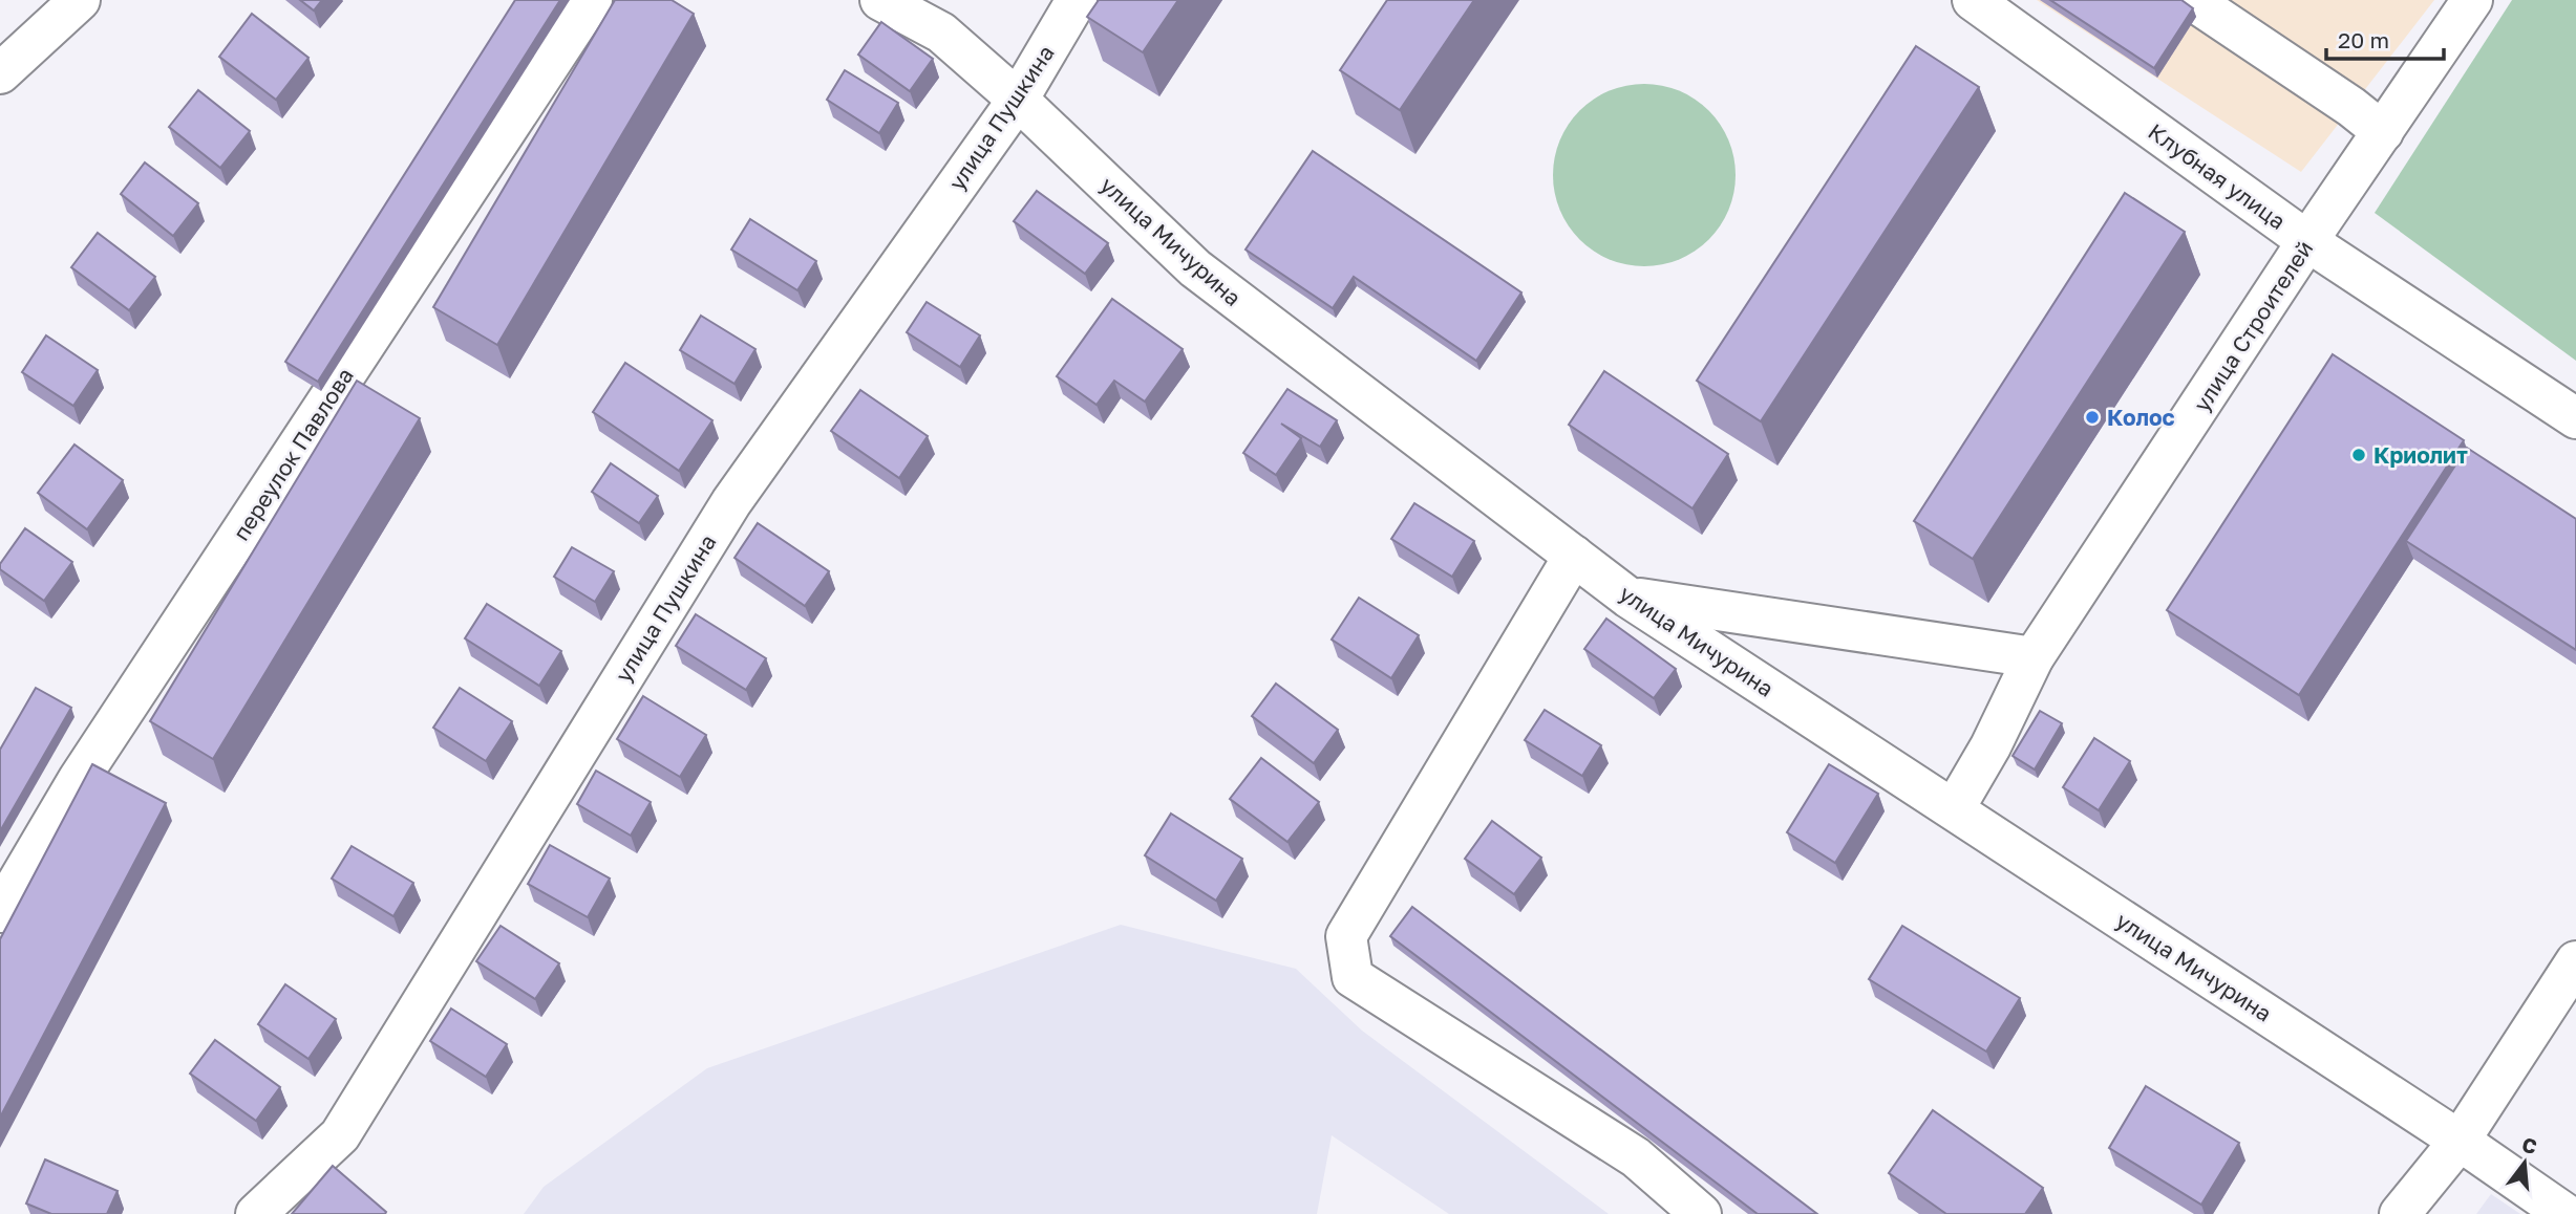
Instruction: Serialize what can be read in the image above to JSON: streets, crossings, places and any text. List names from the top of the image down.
{
  "streets": {
    "street": [
      "улица Пушкина",
      "Клубная улица",
      "улица Мичурина",
      "улица Строителей",
      "переулок Павлова"
    ]
  },
  "crossings": [
    ["улица Пушкина", "улица Мичурина"],
    ["Клубная улица", "улица Строителей"],
    ["улица Мичурина", "улица Строителей"]
  ],
  "places": ["Колос", "Криолит"],
  "scale_bar": "20 m",
  "north": "top"
}
